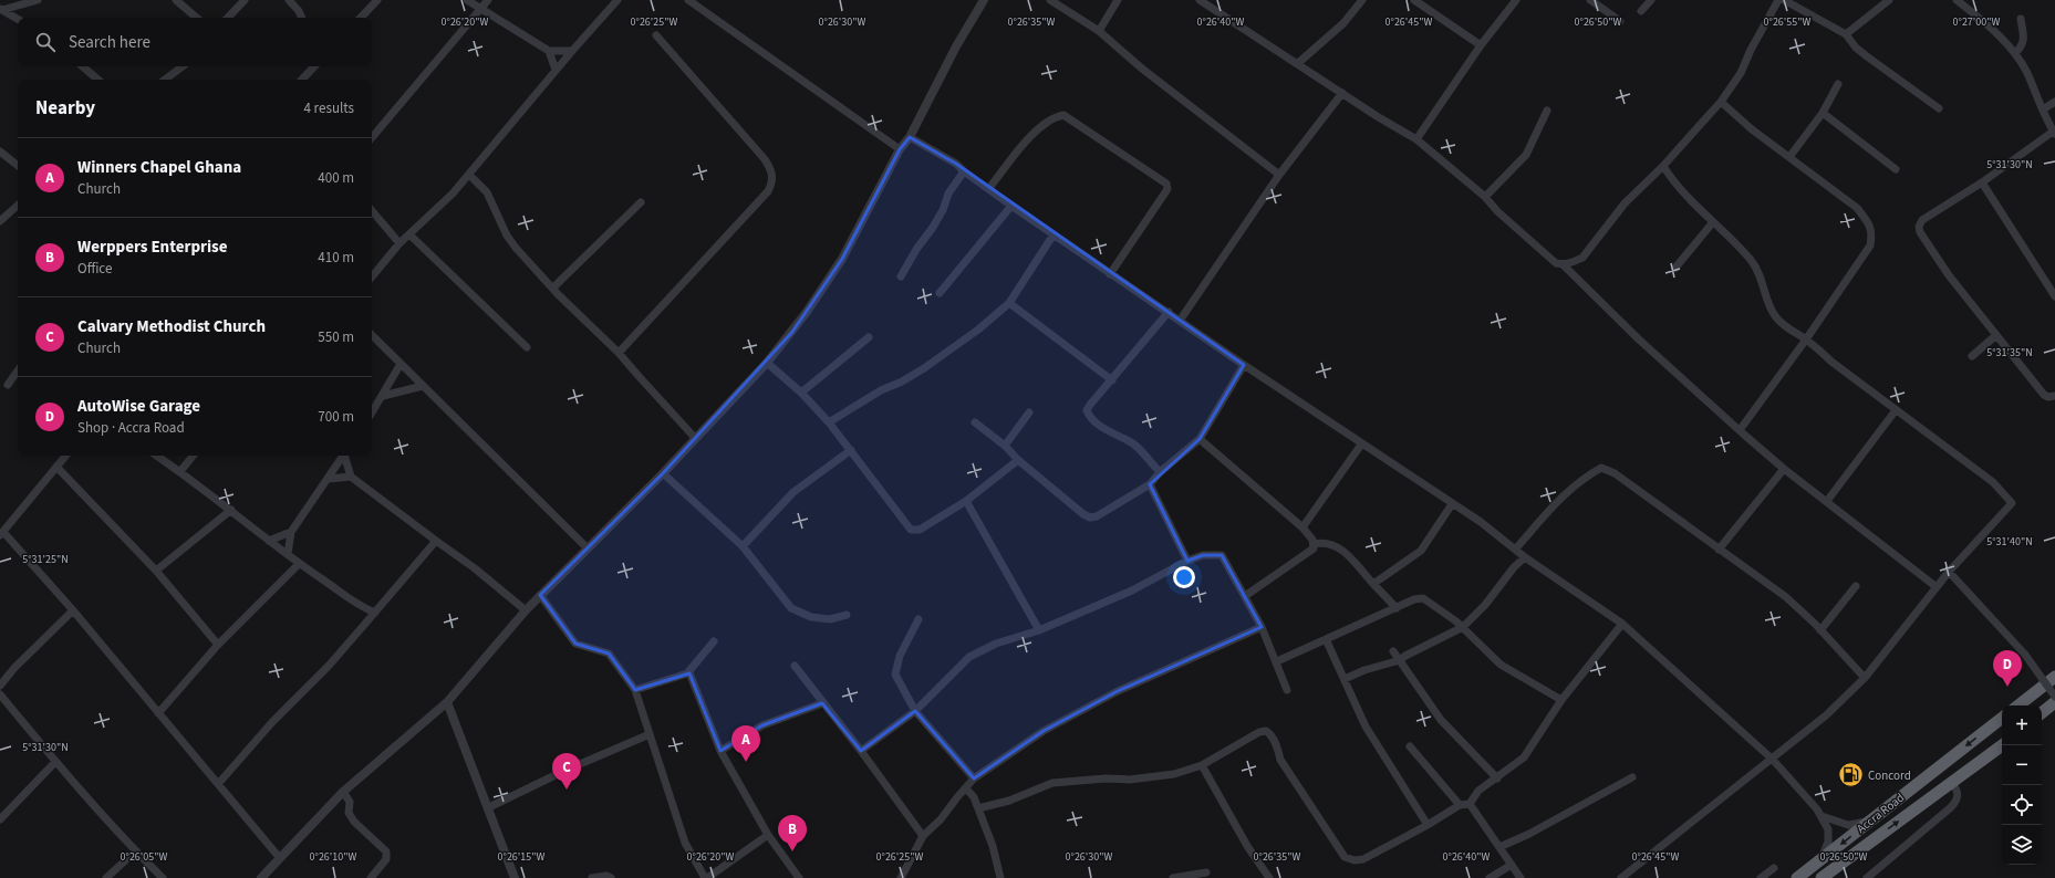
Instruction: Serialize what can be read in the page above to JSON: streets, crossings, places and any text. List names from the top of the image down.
{
  "streets": {
    "highway": ["Accra Road"]
  },
  "places": {
    "fuel station": ["Concord"]
  },
  "page": {
    "search": "Search here",
    "heading": ["Nearby", "4 results"],
    "list": [
      {
        "mark": "A",
        "name": "Winners Chapel Ghana",
        "note": "Church",
        "value": "400 m"
      },
      {
        "mark": "B",
        "name": "Werppers Enterprise",
        "note": "Office",
        "value": "410 m"
      },
      {
        "mark": "C",
        "name": "Calvary Methodist Church",
        "note": "Church",
        "value": "550 m"
      },
      {
        "mark": "D",
        "name": "AutoWise Garage",
        "note": "Shop · Accra Road",
        "value": "700 m"
      }
    ],
    "pins": [
      "D",
      "A",
      "C",
      "B"
    ],
    "map_buttons": ["+", "−"]
  },
  "coordinates": [
    "0°26'20\"W",
    "0°26'25\"W",
    "0°26'30\"W",
    "0°26'35\"W",
    "0°26'40\"W",
    "0°26'45\"W",
    "0°26'50\"W",
    "0°26'55\"W",
    "0°27'00\"W",
    "5°31'30\"N",
    "5°31'35\"N",
    "5°31'40\"N",
    "5°31'25\"N",
    "0°26'05\"W",
    "0°26'10\"W",
    "0°26'15\"W"
  ]
}
